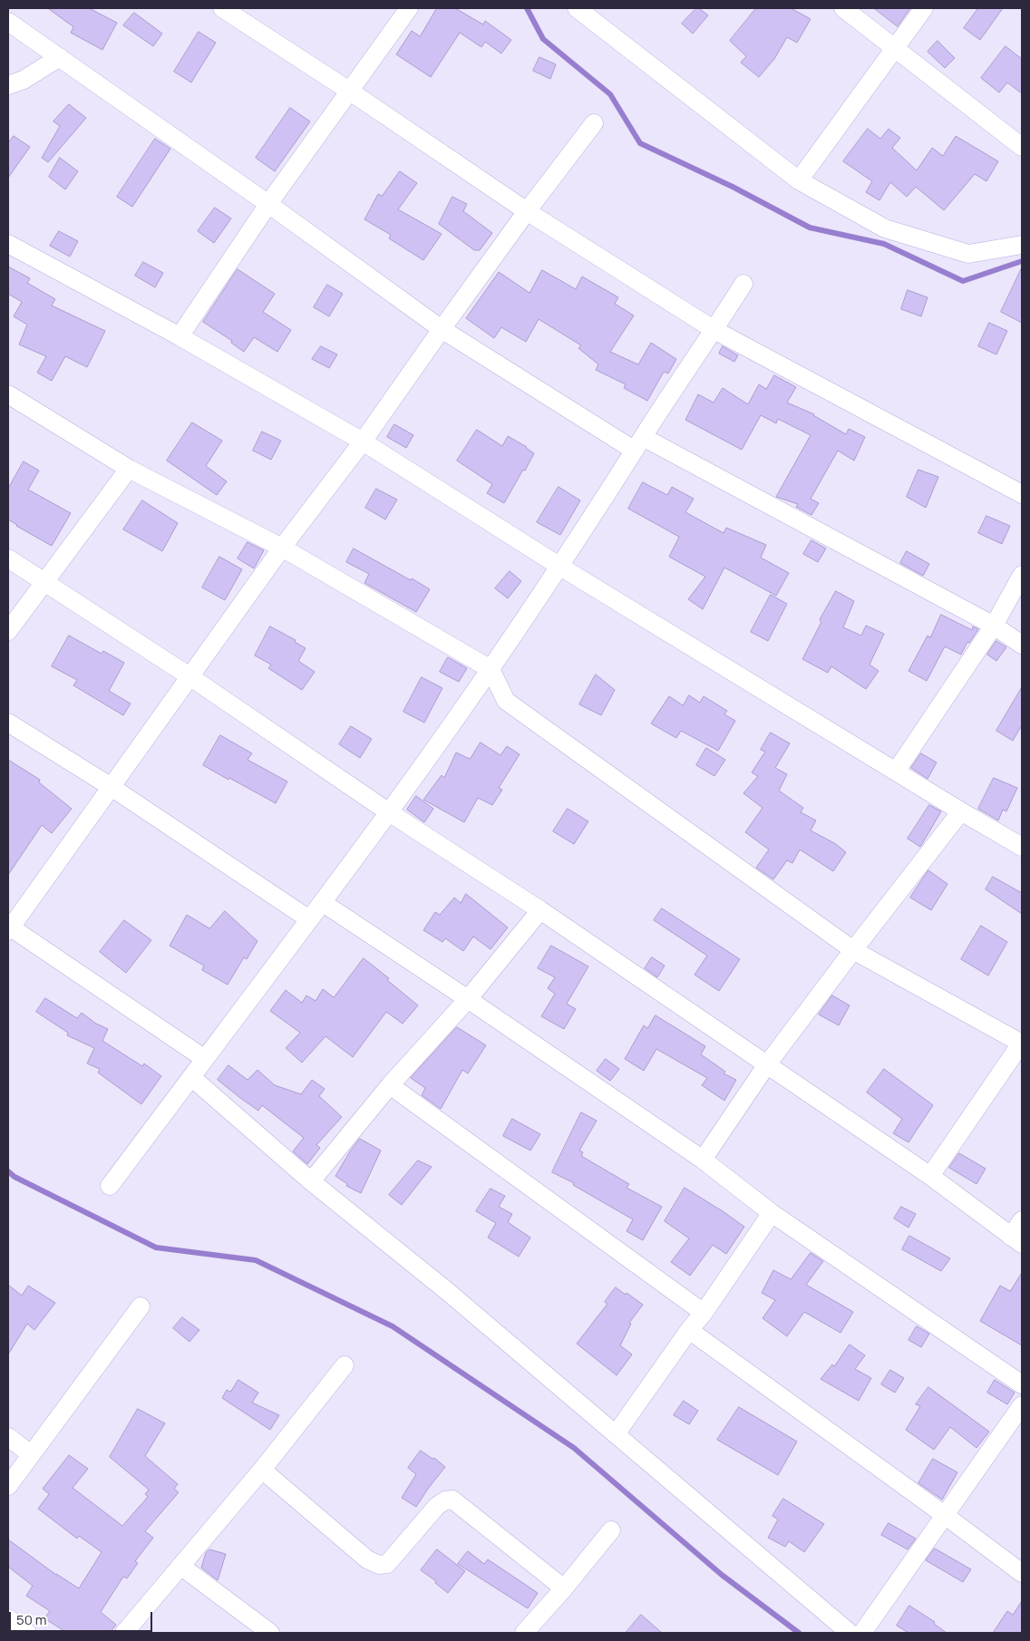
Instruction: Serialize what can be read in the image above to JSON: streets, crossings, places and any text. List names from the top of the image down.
{
  "scale_bar": "50 m"
}
